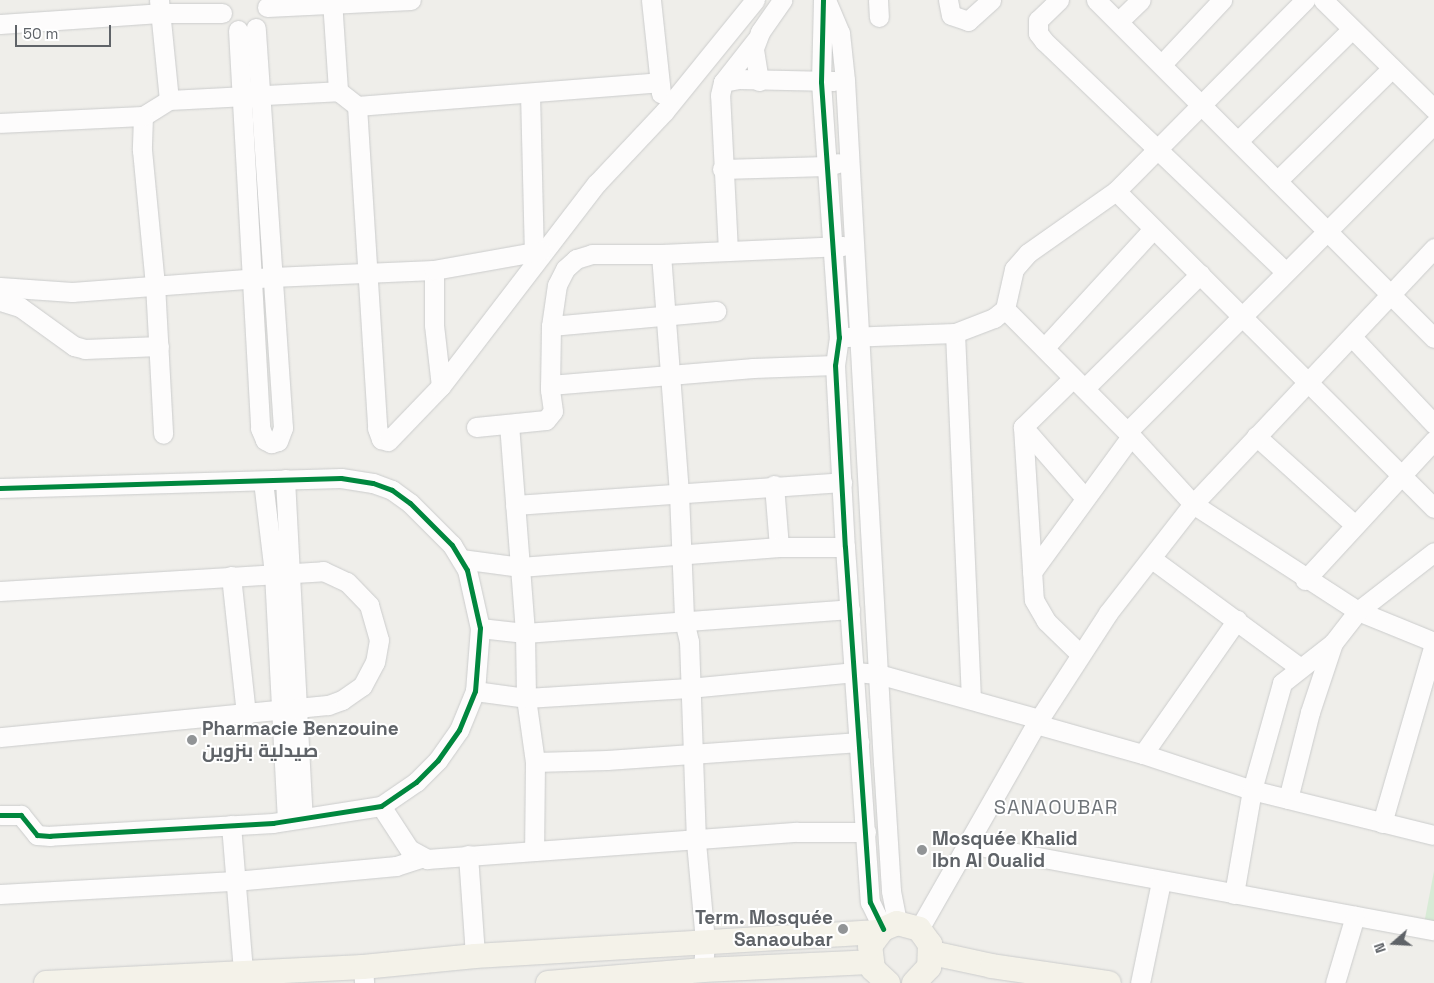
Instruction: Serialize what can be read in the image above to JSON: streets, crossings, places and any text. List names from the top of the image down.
{
  "districts": ["SANAOUBAR"],
  "places": ["Pharmacie Benzouine صيدلية بنزوين", "Mosquée Khalid Ibn Al Oualid", "Term. Mosquée Sanaoubar"],
  "scale_bar": "50 m",
  "north": "left"
}
